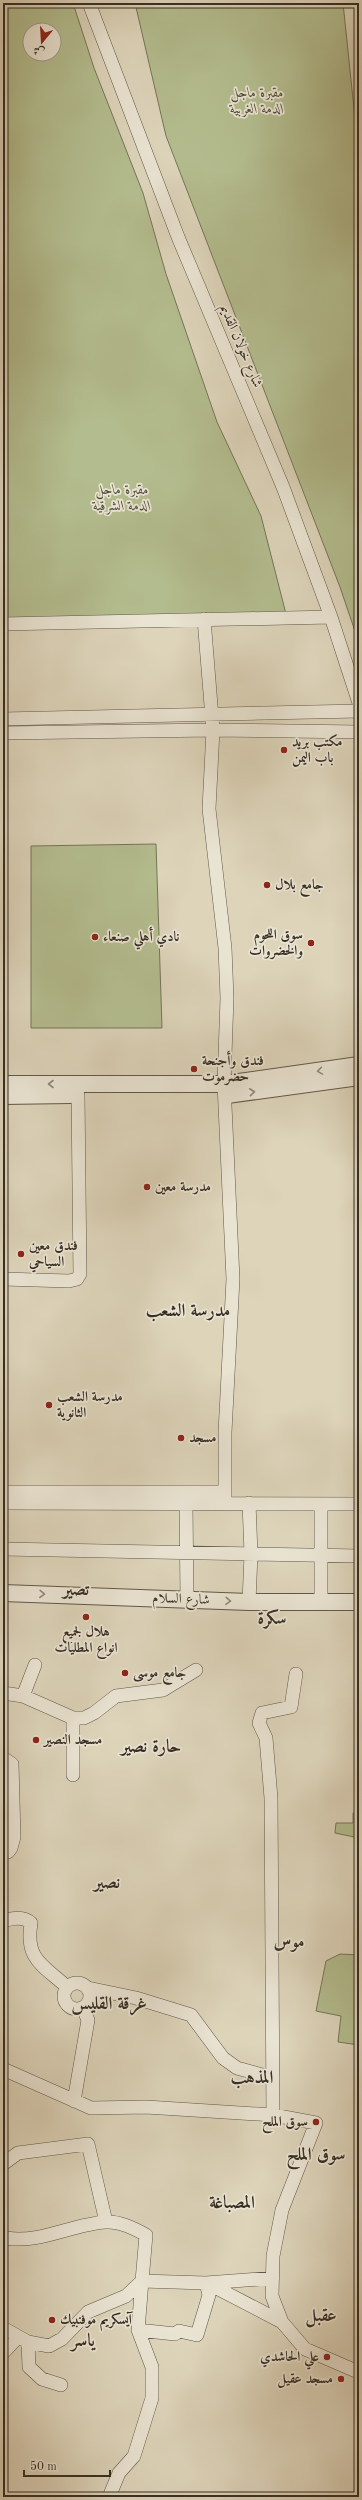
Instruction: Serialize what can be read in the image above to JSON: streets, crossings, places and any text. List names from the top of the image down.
{
  "streets": {
    "street": ["شارع خولان القديم", "شارع السلام"]
  },
  "districts": [
    "مدرسة الشعب",
    "تصير",
    "سكرة",
    "حارة نصير",
    "نصير",
    "موس",
    "غرقة القليس",
    "المذهب",
    "سوق الملح",
    "المصباغة",
    "عقبل",
    "ياسر"
  ],
  "parks": ["مقبرة ماجل الدمة الغربية", "مقبرة ماجل الدمة الشرقية"],
  "places": [
    "مكتب بريد باب اليمن",
    "جامع بلال",
    "نادي أهلي صنعاء",
    "سوق اللحوم والخضروات",
    "فندق وأجنحة حضرموت",
    "مدرسة معين",
    "فندق معين السياحي",
    "مدرسة الشعب الثانوية",
    "مسجد",
    "هلال لجميع انواع المطليات",
    "جامع موسى",
    "مسجد النصير",
    "سوق الملح",
    "آيسكريم موفنبيك",
    "علي الحاشدي",
    "مسجد عقيل"
  ],
  "scale_bar": "50 m",
  "north": "bottom"
}
